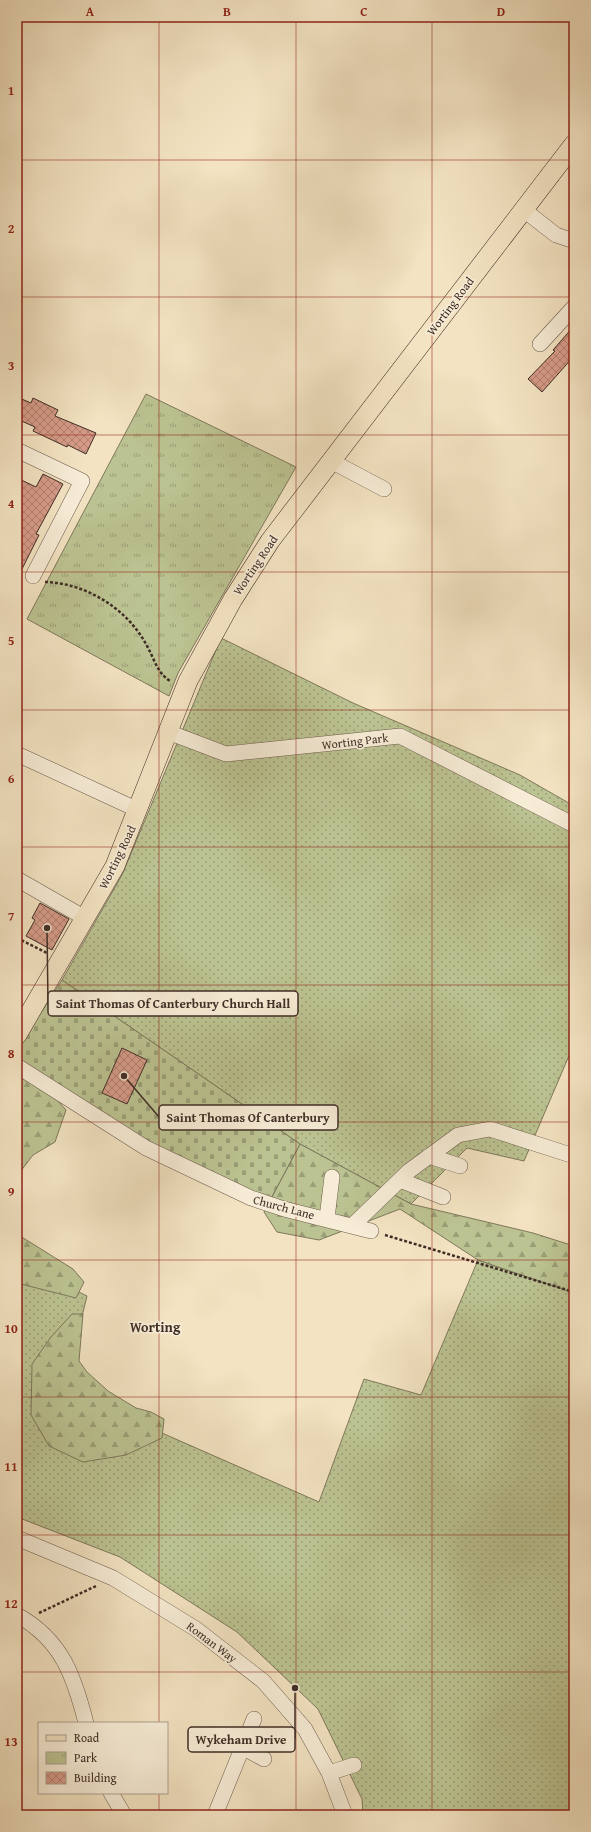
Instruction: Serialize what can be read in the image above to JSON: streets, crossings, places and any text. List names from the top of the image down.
{
  "streets": {
    "main road": ["Worting Road"],
    "street": ["Worting Park", "Church Lane", "Roman Way"]
  },
  "crossings": [
    ["Worting Road", "Worting Park"]
  ],
  "districts": ["Worting"],
  "places": ["Saint Thomas Of Canterbury Church Hall", "Saint Thomas Of Canterbury", "Wykeham Drive"],
  "legend": ["Road", "Park", "Building"],
  "grid": {
    "columns": [
      "A",
      "B",
      "C",
      "D"
    ],
    "rows": [
      "1",
      "2",
      "3",
      "4",
      "5",
      "6",
      "7",
      "8",
      "9",
      "10",
      "11",
      "12",
      "13"
    ]
  }
}
